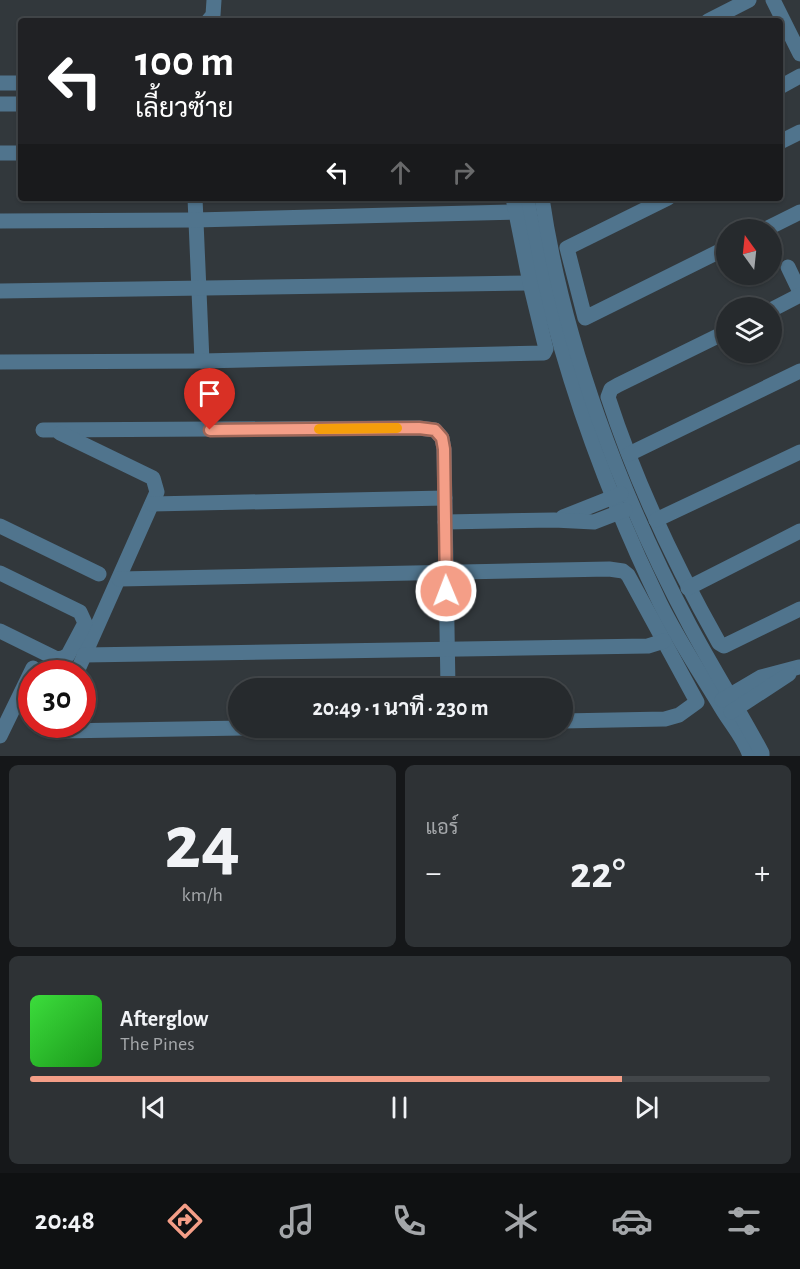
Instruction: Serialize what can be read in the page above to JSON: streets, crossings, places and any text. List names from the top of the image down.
{
  "north": "top",
  "page": {
    "turn": ["100 m", "เลี้ยวซ้าย"],
    "limit": "30",
    "trip": "20:49 · 1 นาที · 230 m",
    "tile": [
      ["24", "km/h"],
      "แอร์"
    ],
    "heat": ["−", "22°", "+"],
    "song": ["Afterglow", "The Pines"],
    "tabs": "20:48"
  }
}
